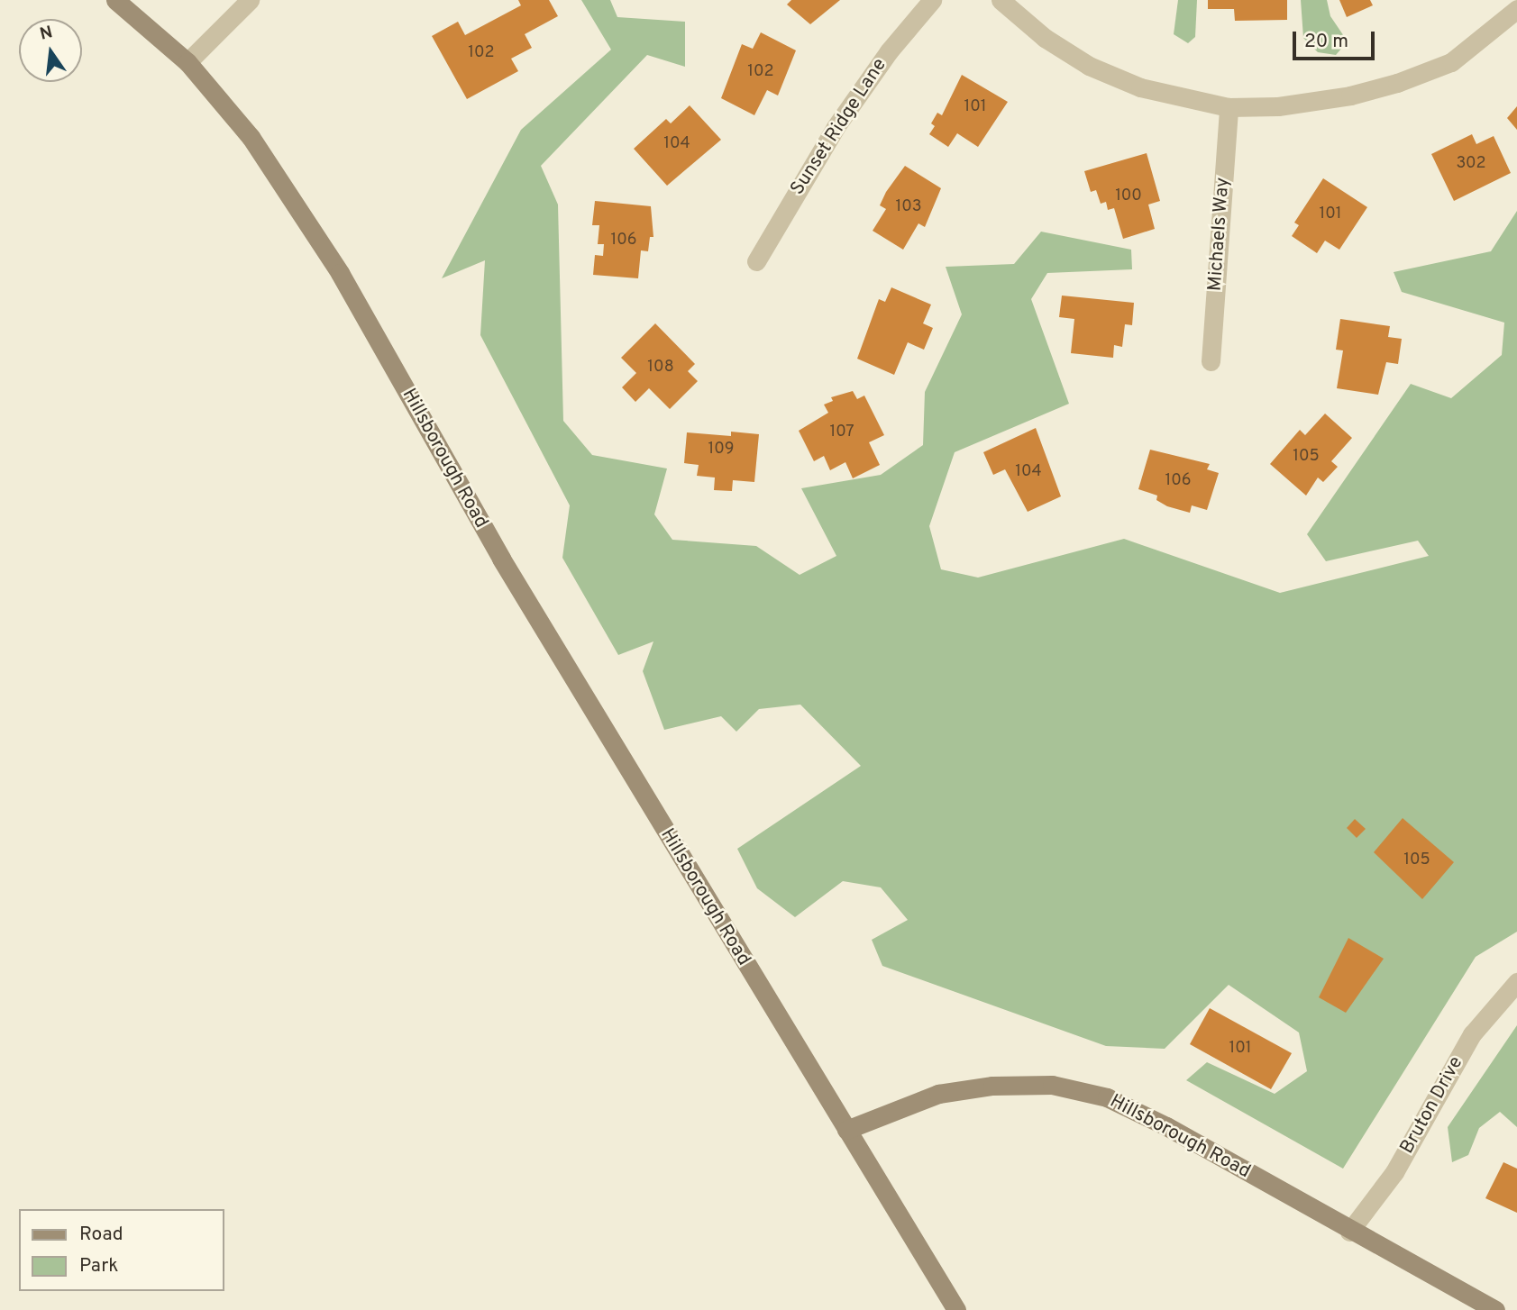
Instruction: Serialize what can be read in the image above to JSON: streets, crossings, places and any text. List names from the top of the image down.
{
  "streets": {
    "main road": ["Hillsborough Road"],
    "street": ["Sunset Ridge Lane", "Michaels Way", "Bruton Drive"]
  },
  "crossings": [
    ["Hillsborough Road", "Bruton Drive"]
  ],
  "house_numbers": [
    "102",
    "102",
    "101",
    "104",
    "302",
    "100",
    "103",
    "101",
    "106",
    "108",
    "107",
    "109",
    "105",
    "104",
    "106",
    "105",
    "101"
  ],
  "legend": ["Road", "Park"],
  "scale_bar": "20 m",
  "north": "top"
}
